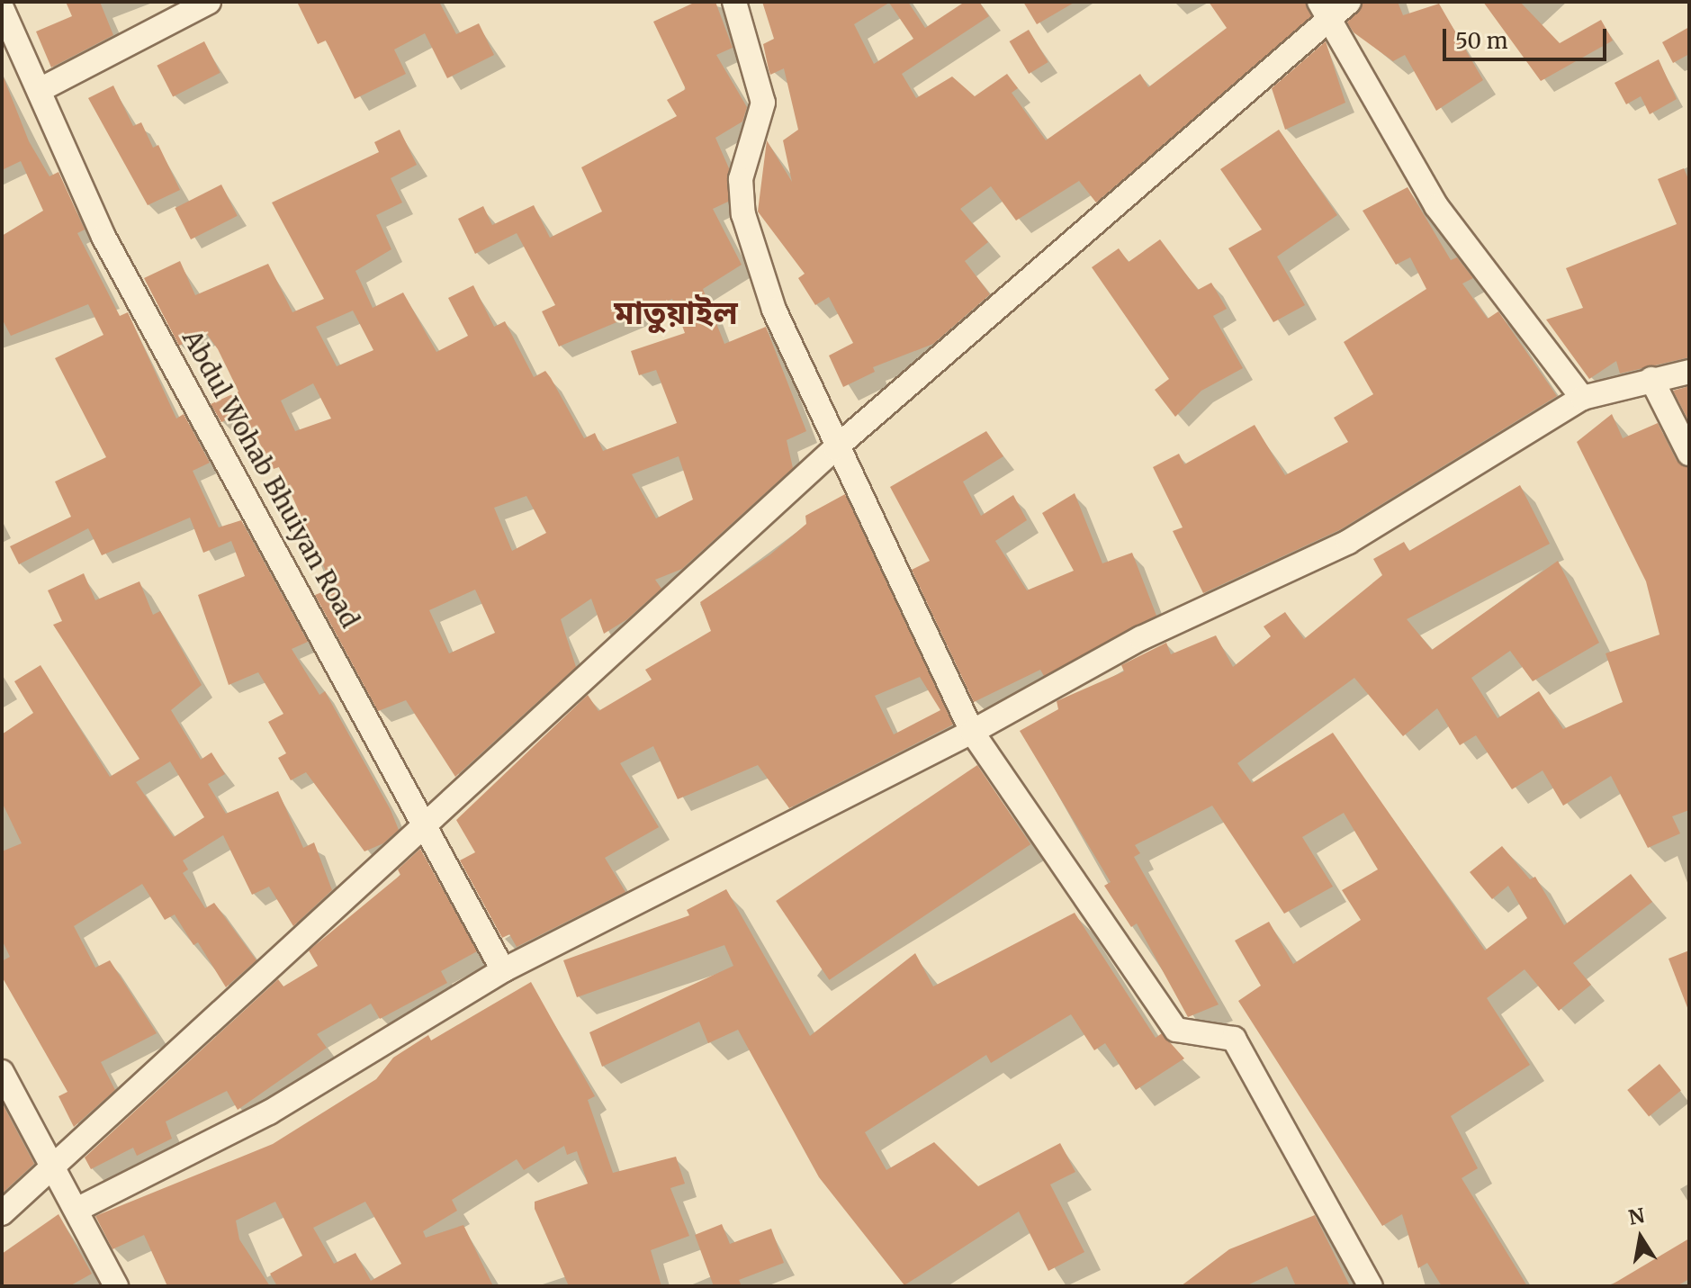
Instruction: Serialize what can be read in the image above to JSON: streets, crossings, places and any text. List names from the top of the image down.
{
  "streets": {
    "street": ["Abdul Wohab Bhuiyan Road"]
  },
  "districts": ["মাতুয়াইল"],
  "scale_bar": "50 m",
  "north": "top"
}
